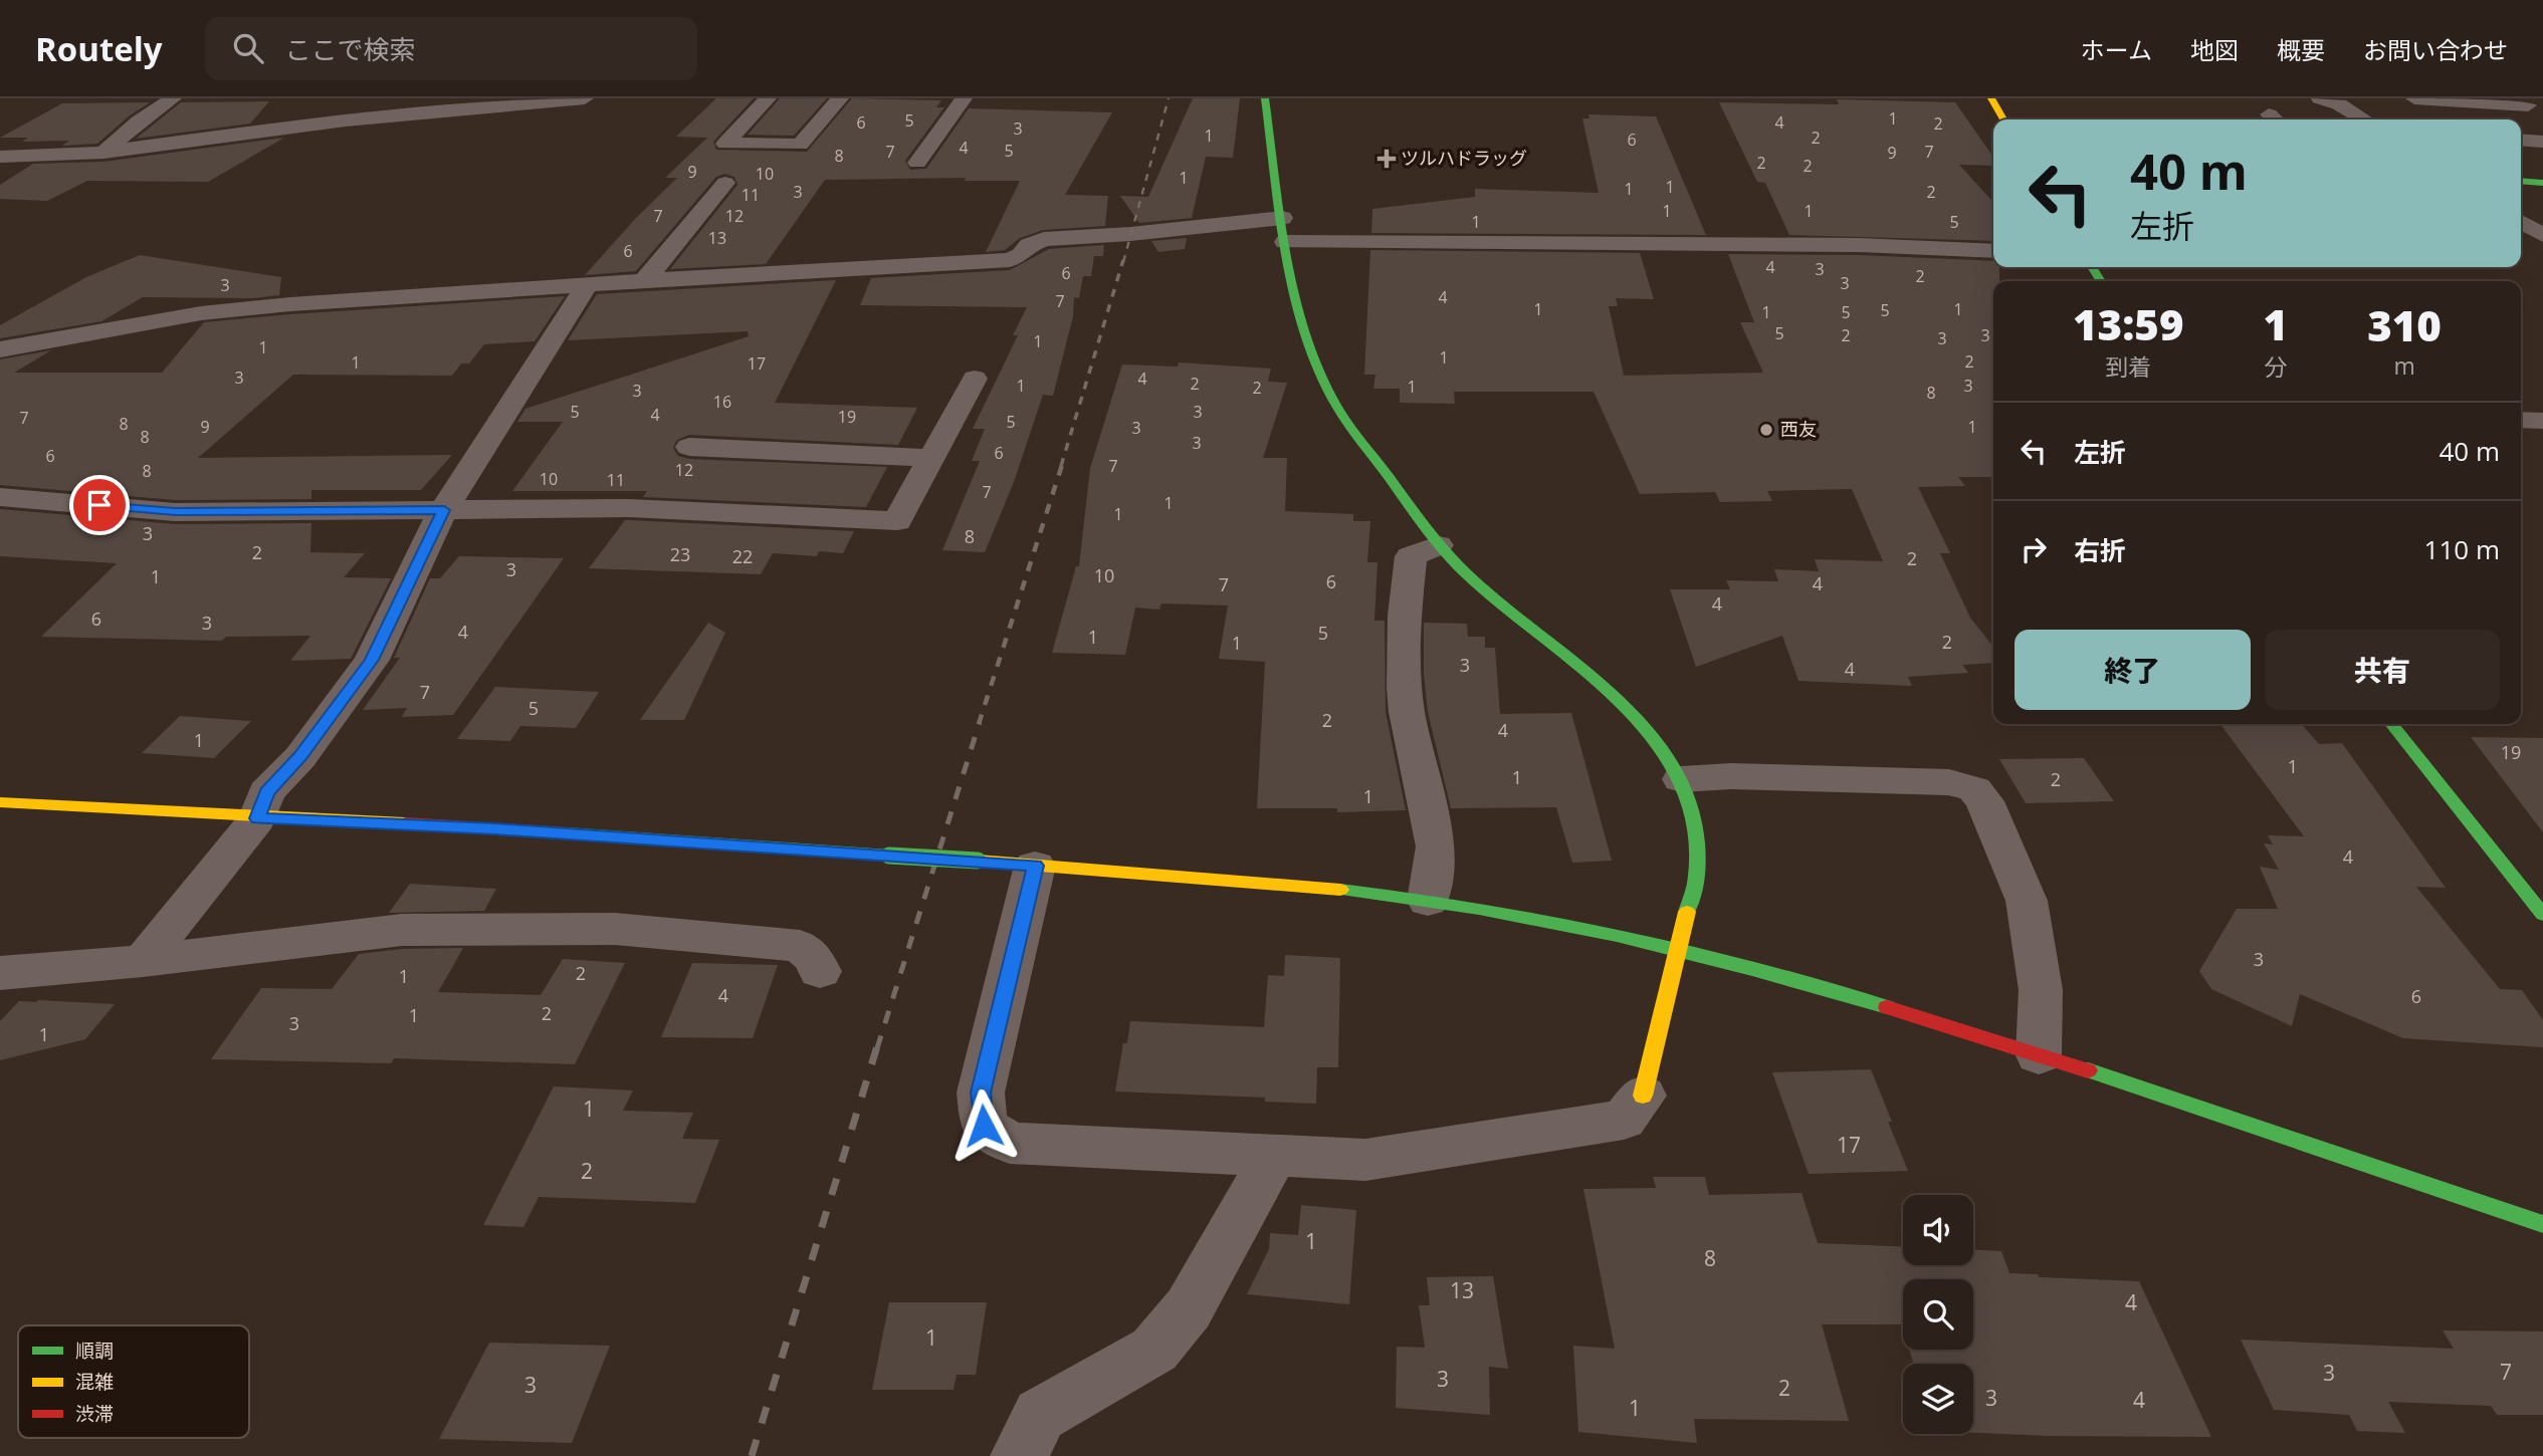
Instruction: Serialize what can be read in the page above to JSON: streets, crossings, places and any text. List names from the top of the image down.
{
  "places": {
    "health": ["ツルハドラッグ"],
    "other": ["西友"]
  },
  "house_numbers": [
    "1",
    "5",
    "6",
    "4",
    "2",
    "3",
    "1",
    "2",
    "6",
    "4",
    "5",
    "7",
    "7",
    "9",
    "8",
    "2",
    "2",
    "9",
    "10",
    "1",
    "1",
    "1",
    "3",
    "2",
    "11",
    "1",
    "1",
    "7",
    "12",
    "1",
    "5",
    "13",
    "6",
    "4",
    "3",
    "6",
    "2",
    "3",
    "3",
    "4",
    "7",
    "1",
    "1",
    "5",
    "1",
    "5",
    "5",
    "2",
    "3",
    "3",
    "1",
    "1",
    "1",
    "2",
    "1",
    "17",
    "3",
    "4",
    "2",
    "1",
    "3",
    "1",
    "2",
    "3",
    "8",
    "16",
    "5",
    "3",
    "4",
    "19",
    "7",
    "5",
    "8",
    "9",
    "1",
    "3",
    "8",
    "3",
    "6",
    "6",
    "7",
    "12",
    "8",
    "10",
    "11",
    "7",
    "1",
    "1",
    "3",
    "8",
    "2",
    "23",
    "22",
    "2",
    "3",
    "10",
    "1",
    "6",
    "4",
    "7",
    "4",
    "6",
    "3",
    "4",
    "5",
    "1",
    "2",
    "1",
    "3",
    "4",
    "7",
    "5",
    "2",
    "4",
    "1",
    "19",
    "1",
    "1",
    "2",
    "1",
    "4",
    "3",
    "2",
    "1",
    "4",
    "6",
    "2",
    "1",
    "3",
    "1",
    "1",
    "17",
    "2",
    "1",
    "8",
    "13",
    "4",
    "1",
    "7",
    "3",
    "3",
    "3",
    "2",
    "3",
    "4",
    "1"
  ],
  "legend": ["順調", "混雑", "渋滞"],
  "page": {
    "header": "Routely",
    "search": "ここで検索",
    "nav": [
      "ホーム",
      "地図",
      "概要",
      "お問い合わせ"
    ],
    "turn": ["40 m", "左折"],
    "eta": [
      "13:59",
      "到着",
      "1",
      "分",
      "310",
      "m"
    ],
    "list": [
      {
        "name": "左折",
        "value": "40 m"
      },
      {
        "name": "右折",
        "value": "110 m"
      }
    ],
    "buttons": ["終了", "共有"]
  }
}
